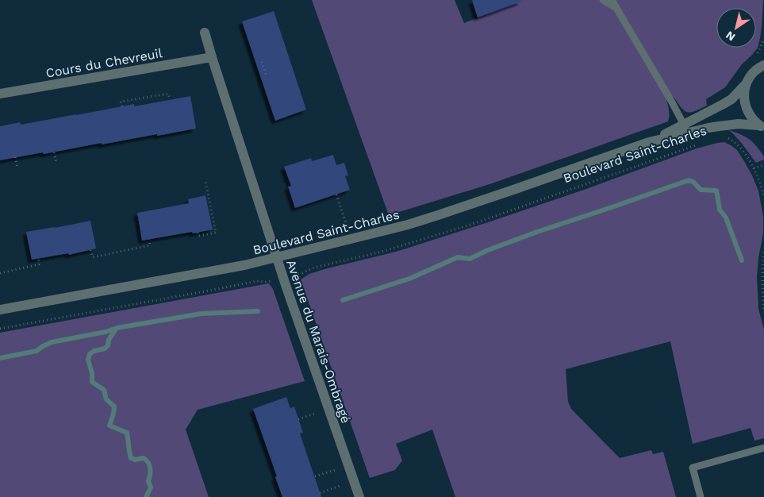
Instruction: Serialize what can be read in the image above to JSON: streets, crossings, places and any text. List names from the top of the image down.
{
  "streets": {
    "street": ["Cours du Chevreuil", "Boulevard Saint-Charles", "Avenue du Marais-Ombragé"]
  },
  "crossings": [
    ["Cours du Chevreuil", "Avenue du Marais-Ombragé"],
    ["Boulevard Saint-Charles", "Avenue du Marais-Ombragé"]
  ],
  "north": "bottom left"
}
